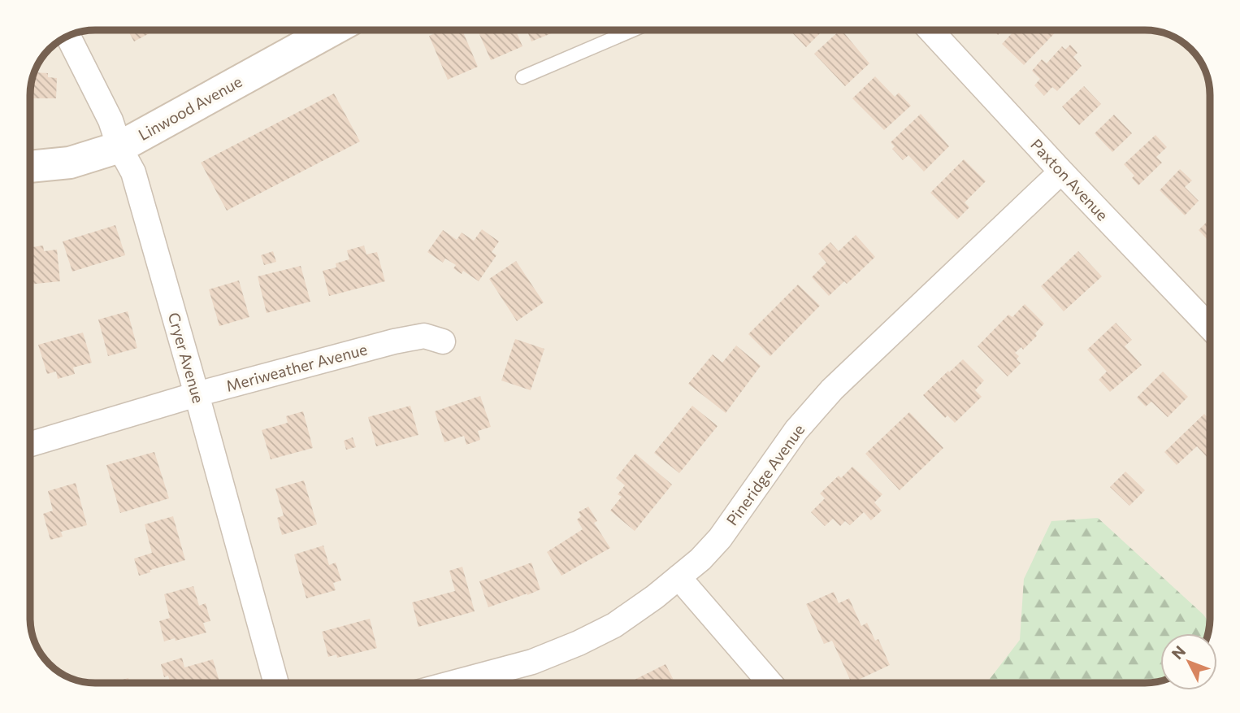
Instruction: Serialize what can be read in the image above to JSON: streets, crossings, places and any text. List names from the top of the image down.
{
  "streets": {
    "main road": ["Linwood Avenue"],
    "street": [
      "Paxton Avenue",
      "Cryer Avenue",
      "Meriweather Avenue",
      "Pineridge Avenue"
    ]
  },
  "crossings": [
    ["Linwood Avenue", "Cryer Avenue"],
    ["Paxton Avenue", "Pineridge Avenue"],
    ["Cryer Avenue", "Meriweather Avenue"]
  ],
  "north": "top left"
}
